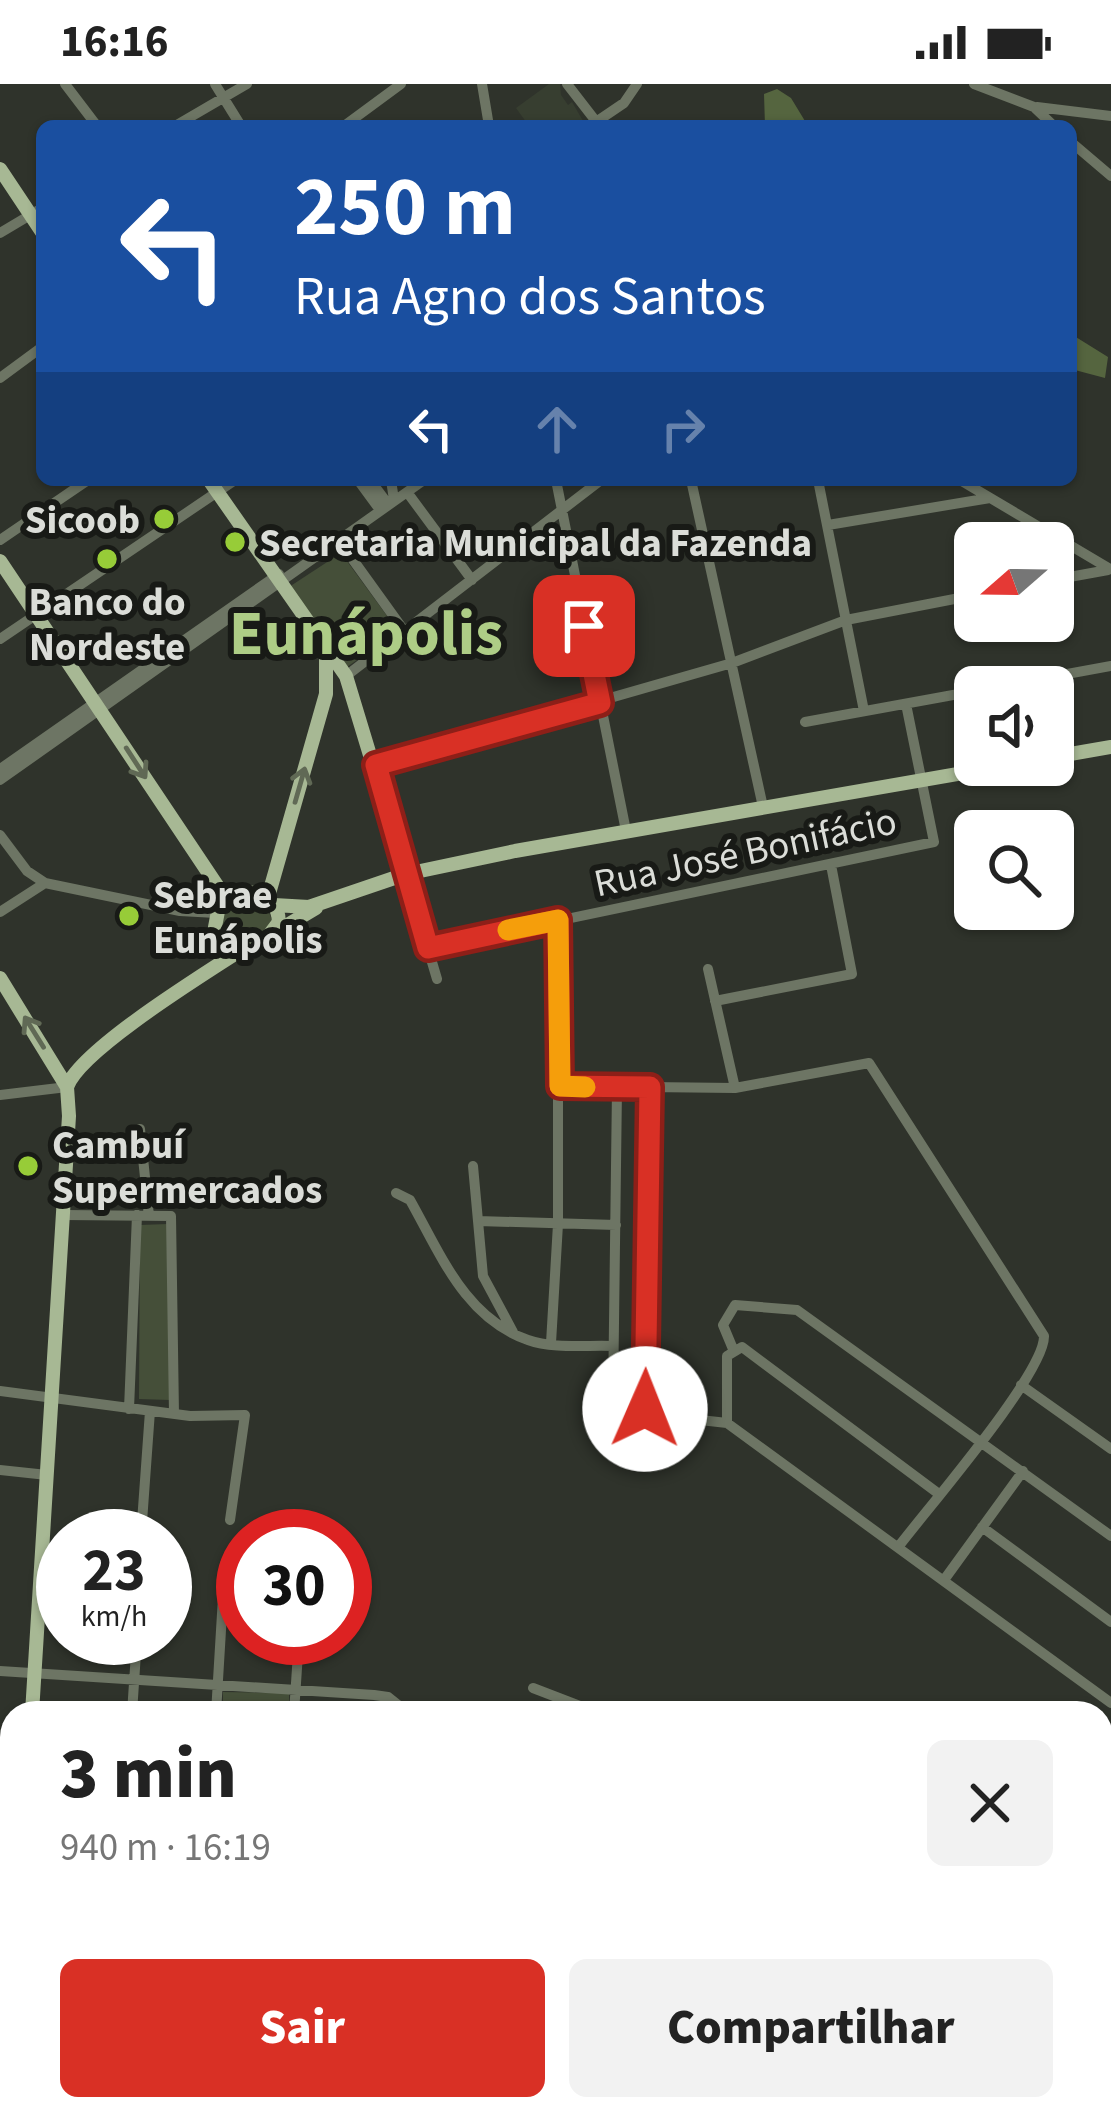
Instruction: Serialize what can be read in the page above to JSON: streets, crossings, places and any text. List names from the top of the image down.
{
  "streets": {
    "street": ["Rua José Bonifácio"]
  },
  "districts": ["Eunápolis"],
  "places": [
    "Sicoob",
    "Secretaria Municipal da Fazenda",
    "Banco do Nordeste",
    "Sebrae Eunápolis",
    "Cambuí Supermercados"
  ],
  "north": "left",
  "page": {
    "status": "16:16",
    "turn": ["250 m", "Rua Agno dos Santos"],
    "speed": "23 km/h",
    "limit": "30",
    "heading": ["3 min", "940 m · 16:19"],
    "buttons": ["Sair", "Compartilhar"]
  }
}
